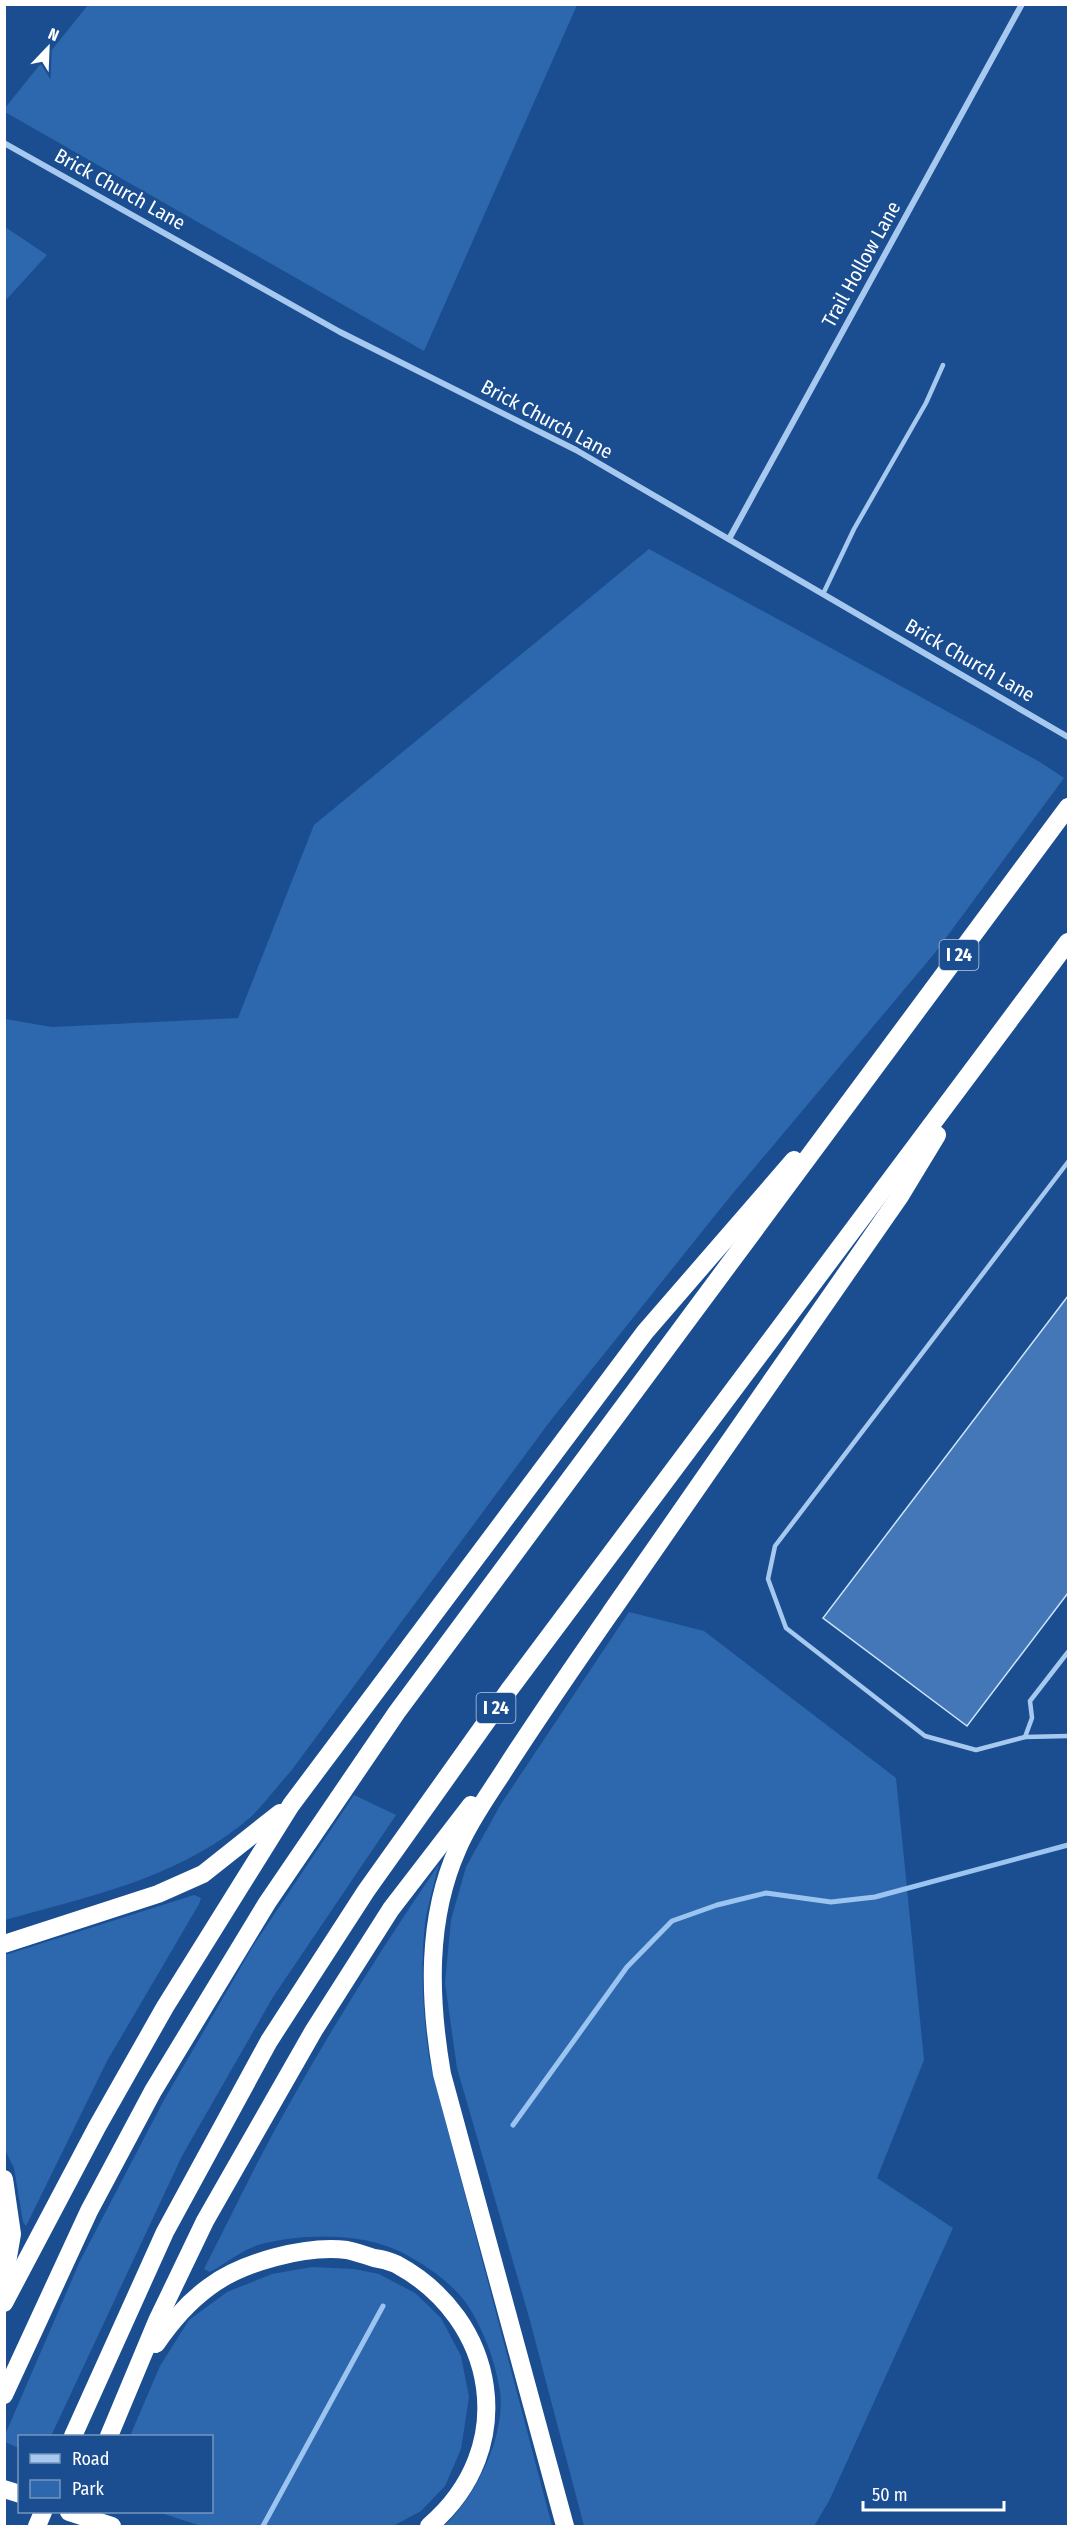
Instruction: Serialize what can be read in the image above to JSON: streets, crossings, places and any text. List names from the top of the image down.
{
  "streets": {
    "highway": ["I 24"],
    "street": ["Brick Church Lane", "Trail Hollow Lane"]
  },
  "crossings": [
    ["Brick Church Lane", "Trail Hollow Lane"]
  ],
  "legend": ["Road", "Park"],
  "scale_bar": "50 m",
  "north": "top right"
}
